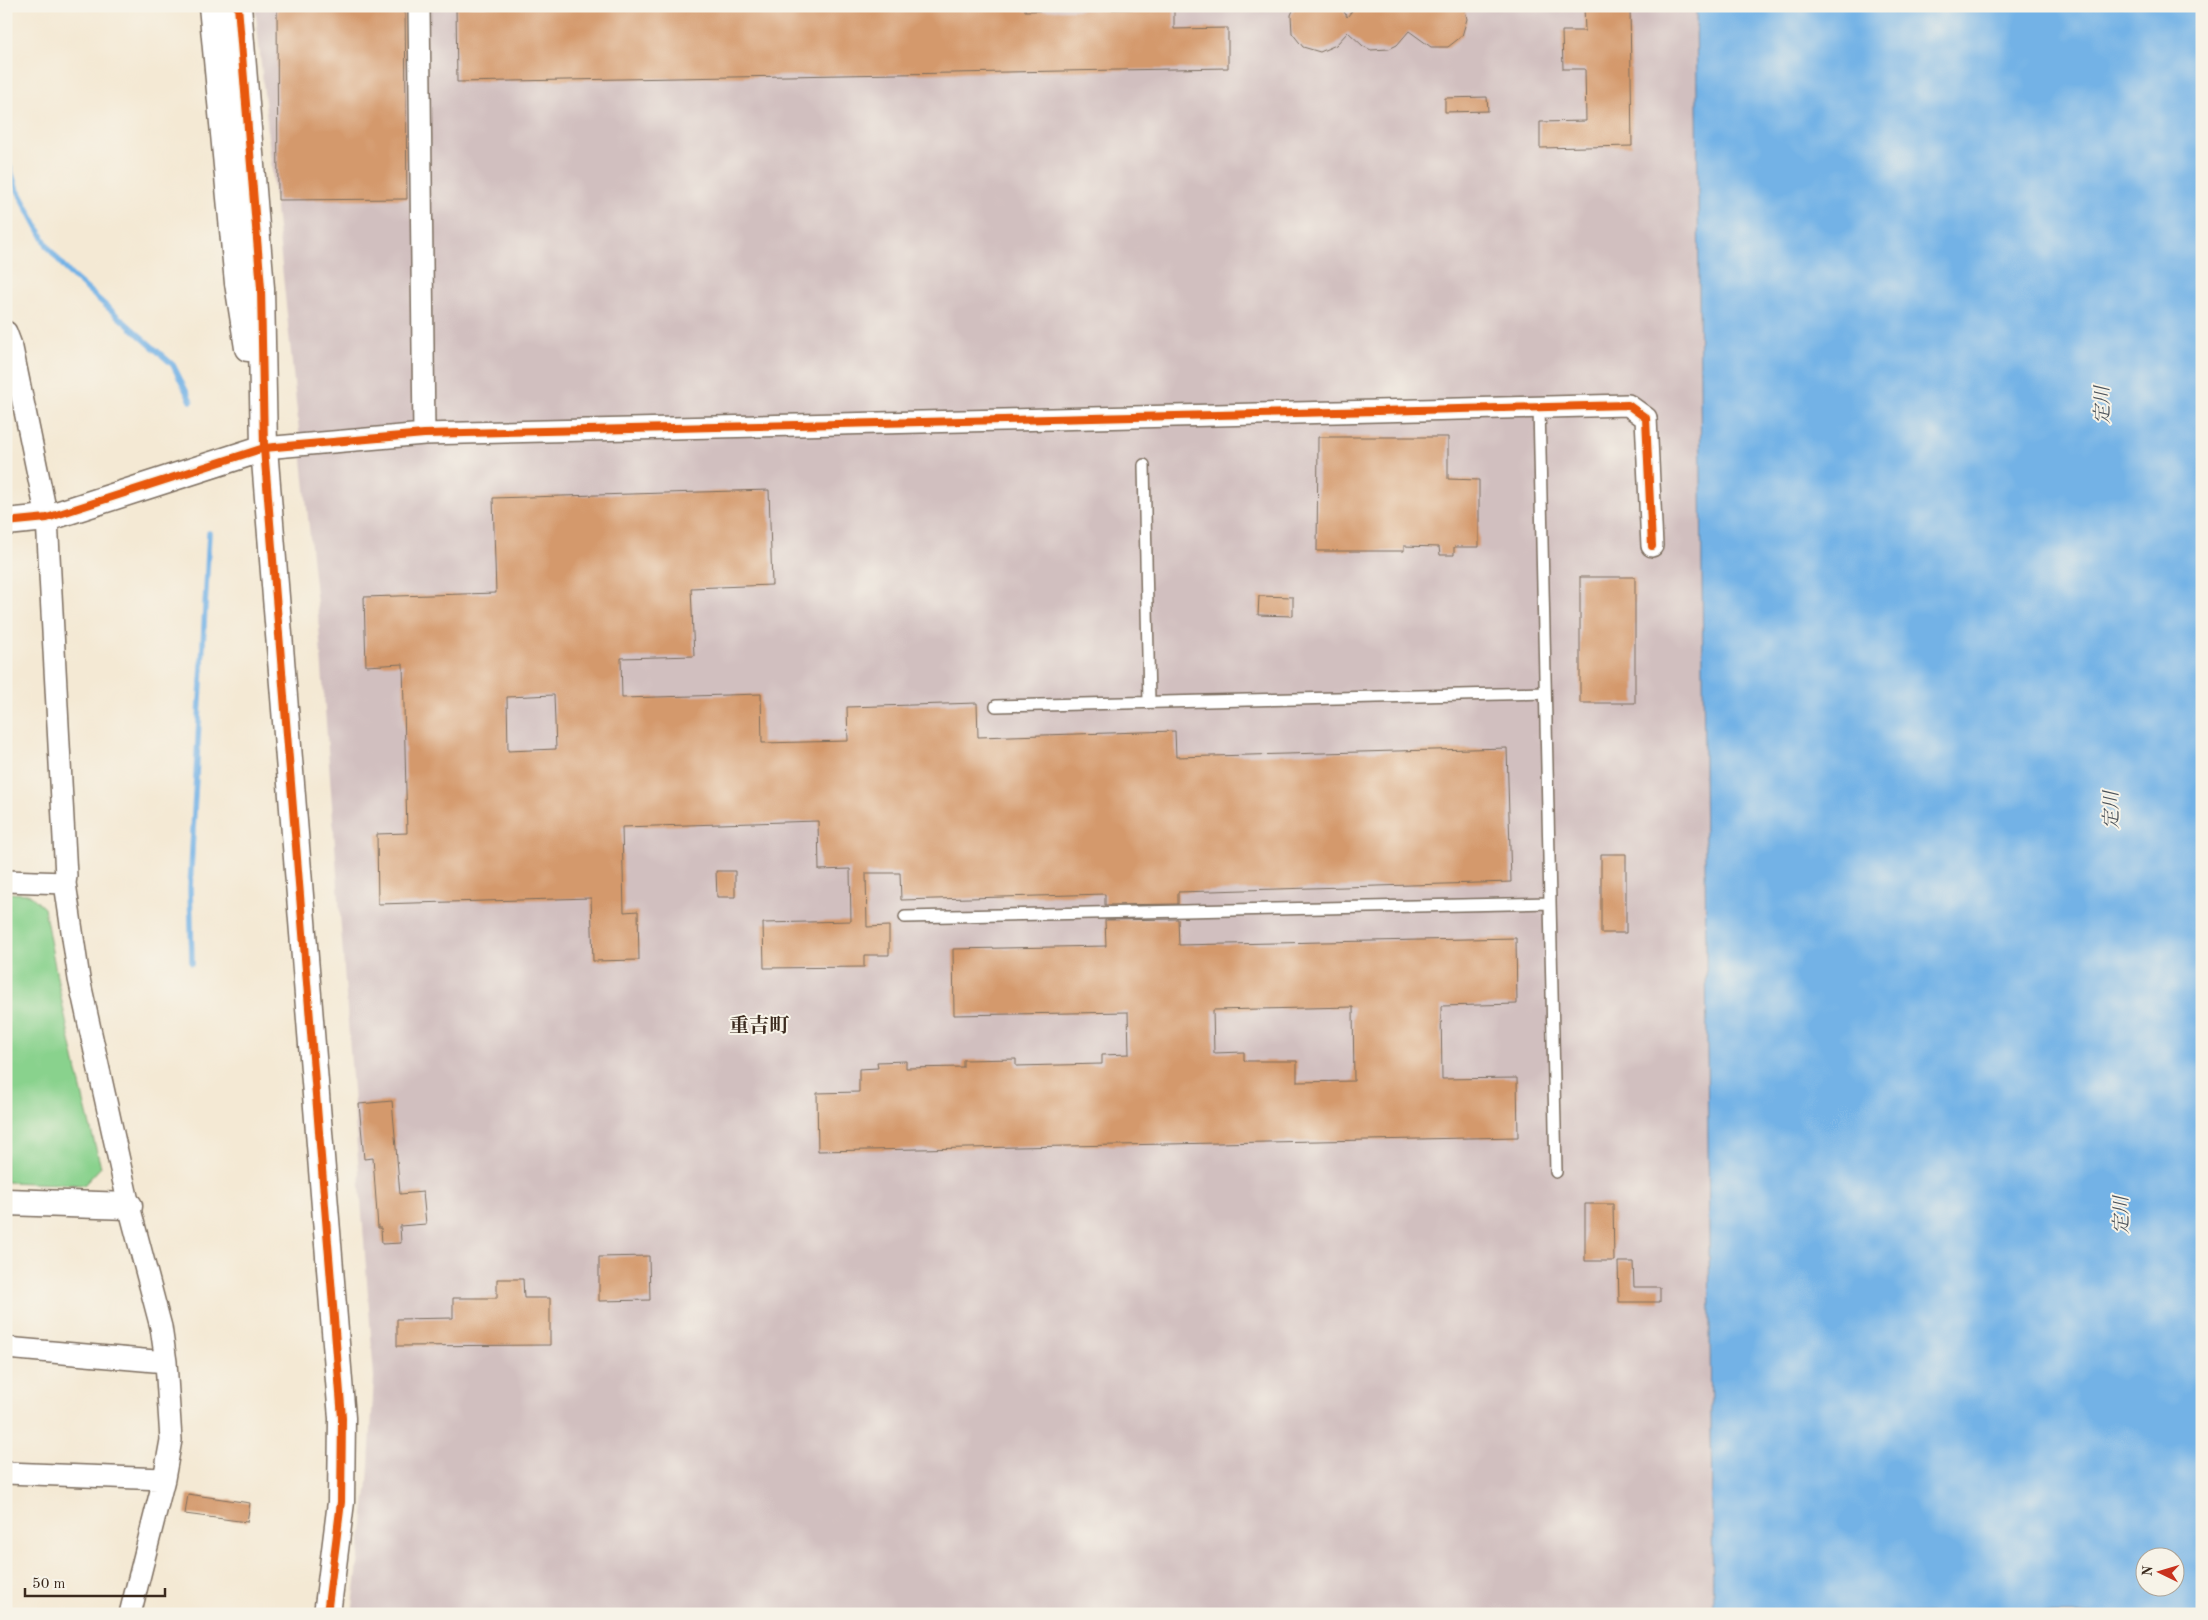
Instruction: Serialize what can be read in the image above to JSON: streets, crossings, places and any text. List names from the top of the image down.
{
  "districts": ["重吉町"],
  "water": ["定川"],
  "scale_bar": "50 m",
  "north": "left"
}
